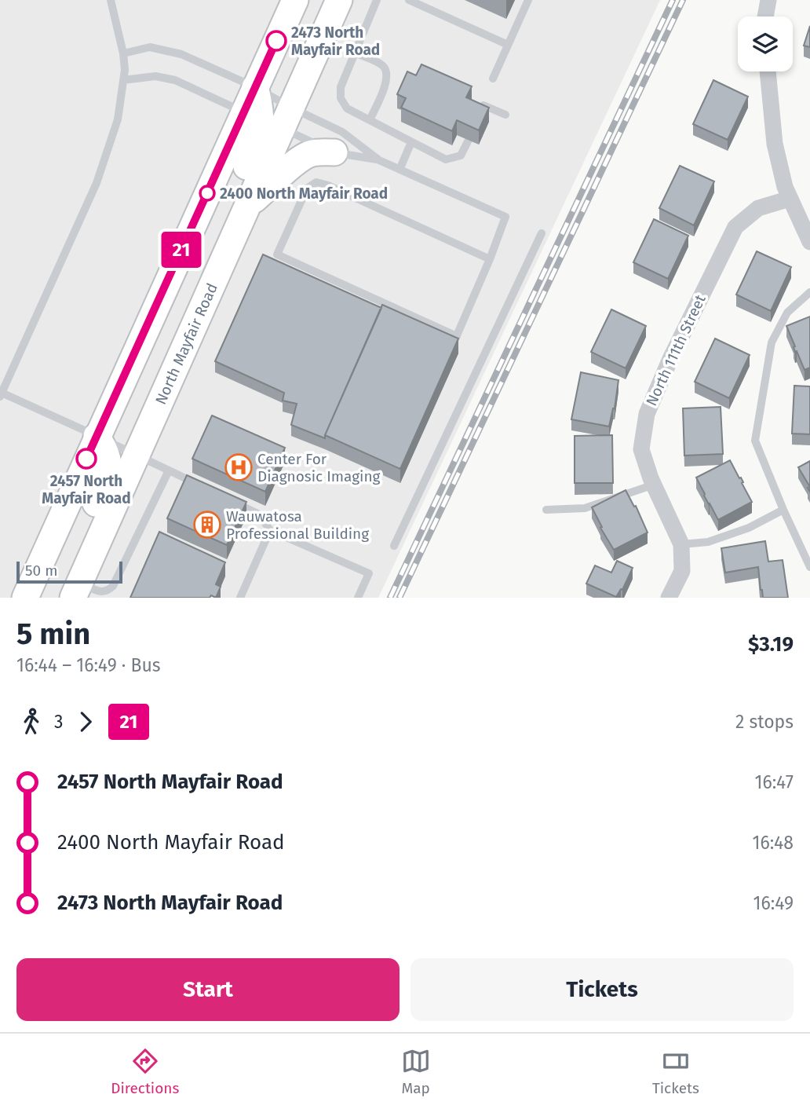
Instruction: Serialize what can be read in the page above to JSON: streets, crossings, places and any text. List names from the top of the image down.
{
  "streets": {
    "main road": ["North Mayfair Road"],
    "street": ["North 111th Street"]
  },
  "places": {
    "other": ["2473 North Mayfair Road", "2400 North Mayfair Road", "2457 North Mayfair Road"],
    "hospital": ["Center For Diagnosic Imaging"],
    "building": ["Wauwatosa Professional Building"]
  },
  "lines": ["bus line 21"],
  "scale_bar": "50 m",
  "page": {
    "on_map": "21",
    "scale": "50 m",
    "heading": ["5 min", "16:44 – 16:49 · Bus", "$3.19"],
    "legs": ["3", "21", "2 stops"],
    "list": [
      {
        "name": "2457 North Mayfair Road",
        "value": "16:47"
      },
      {
        "name": "2400 North Mayfair Road",
        "value": "16:48"
      },
      {
        "name": "2473 North Mayfair Road",
        "value": "16:49"
      }
    ],
    "buttons": ["Start", "Tickets"],
    "tabs": ["Directions", "Map", "Tickets"]
  }
}
